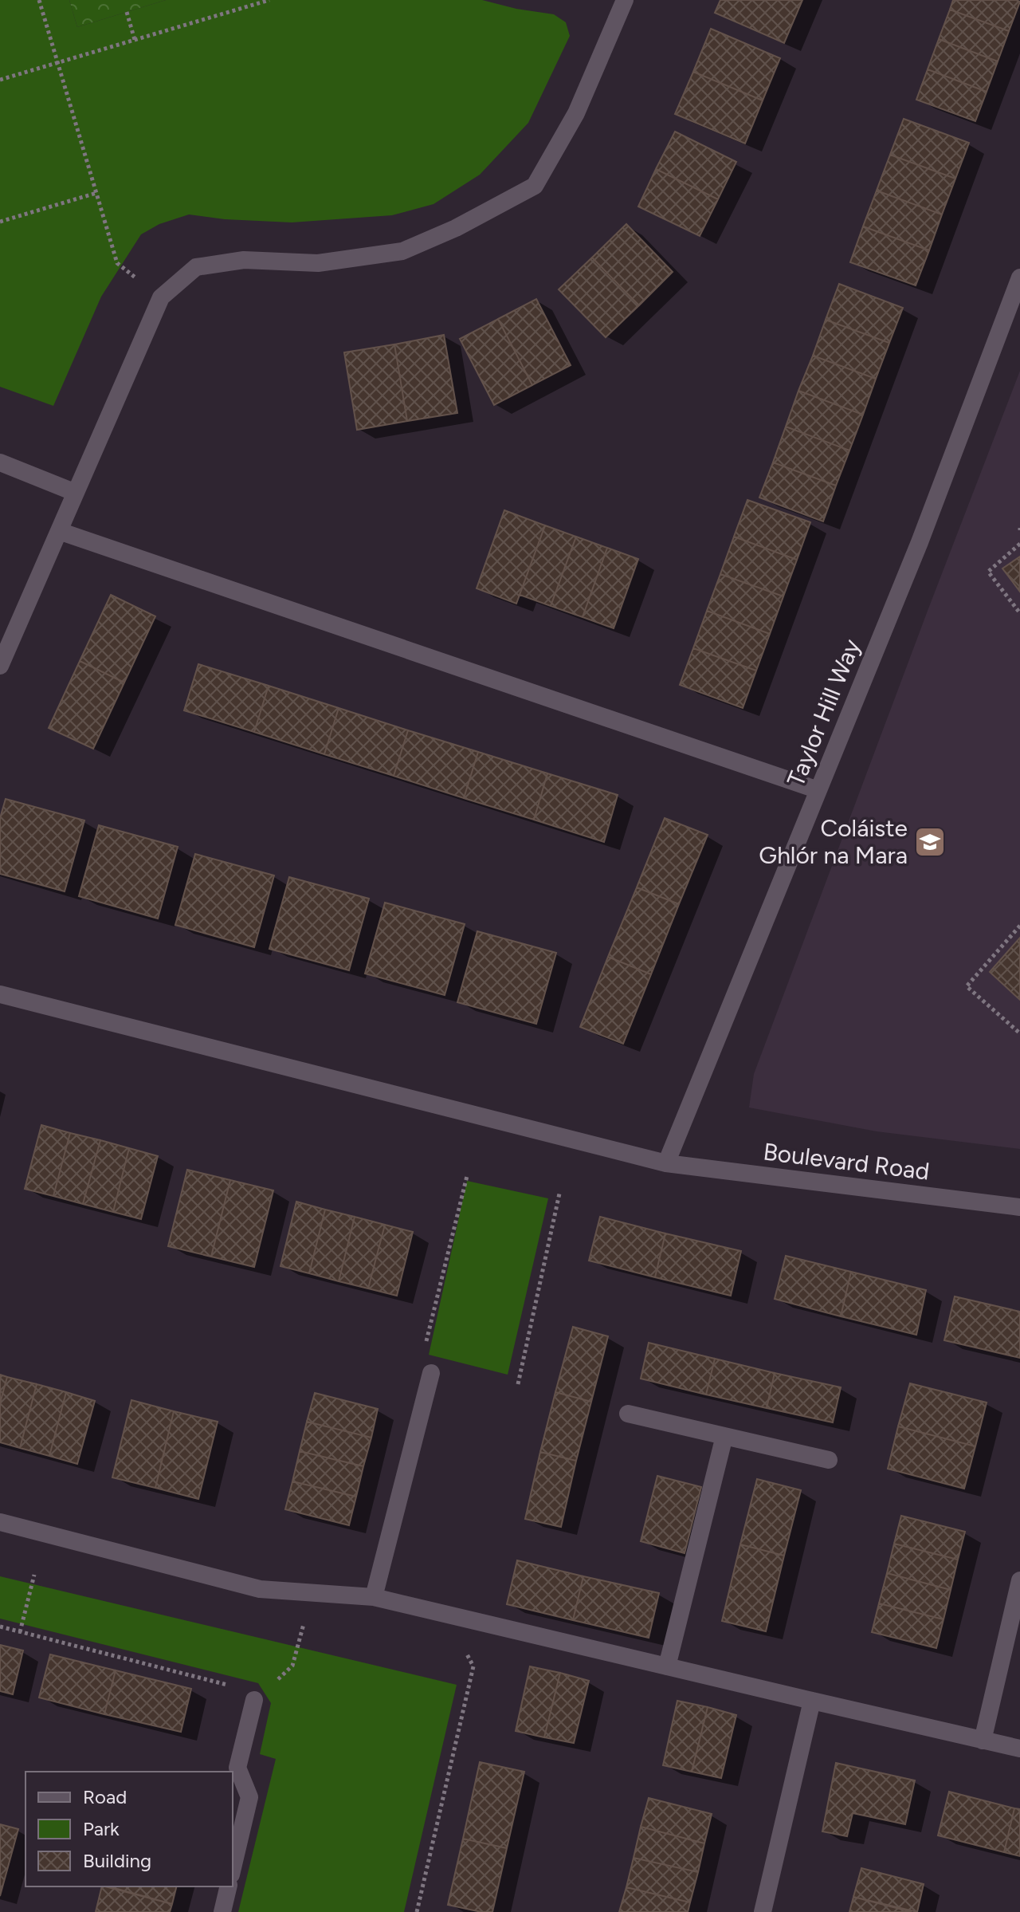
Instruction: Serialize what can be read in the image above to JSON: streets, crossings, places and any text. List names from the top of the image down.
{
  "streets": {
    "street": ["Taylor Hill Way", "Boulevard Road"]
  },
  "crossings": [
    ["Taylor Hill Way", "Boulevard Road"]
  ],
  "places": {
    "school or university": ["Coláiste Ghlór na Mara"]
  },
  "legend": ["Road", "Park", "Building"]
}
